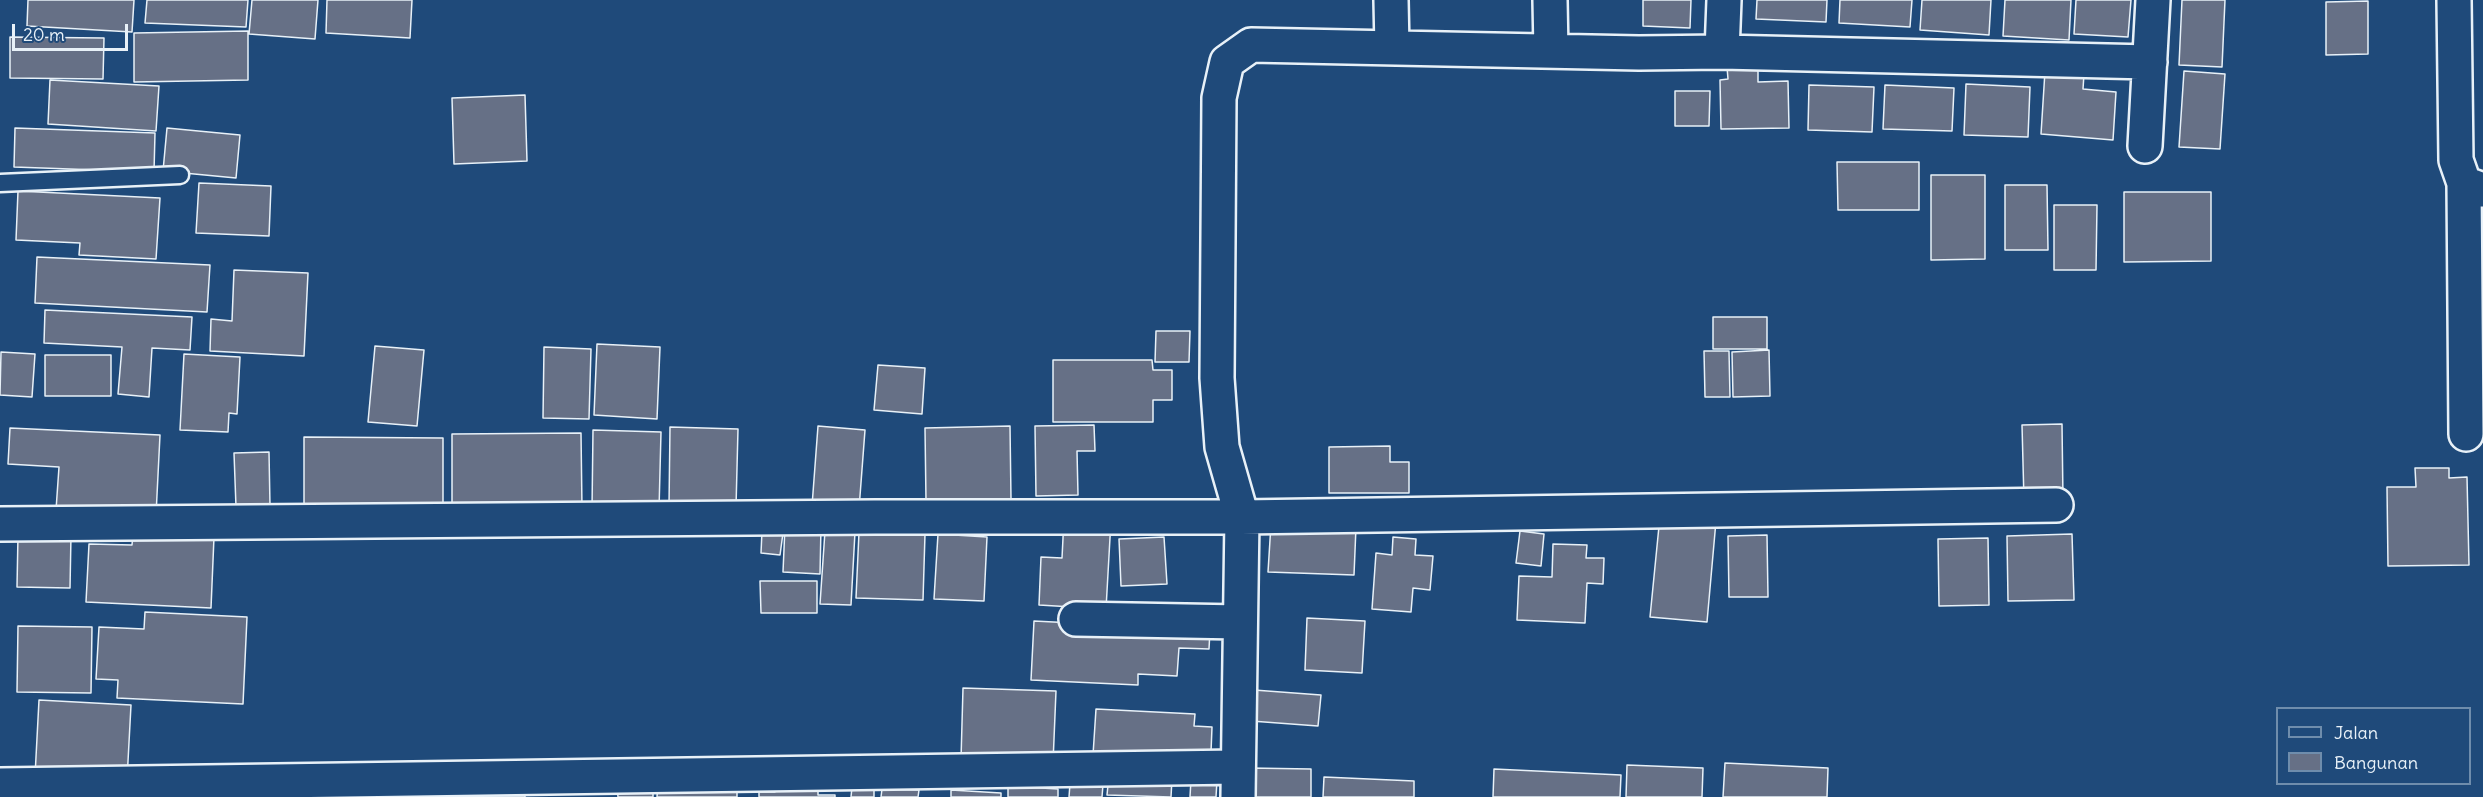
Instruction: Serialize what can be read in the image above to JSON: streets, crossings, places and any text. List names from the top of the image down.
{
  "legend": ["Jalan", "Bangunan"],
  "scale_bar": "20 m"
}
